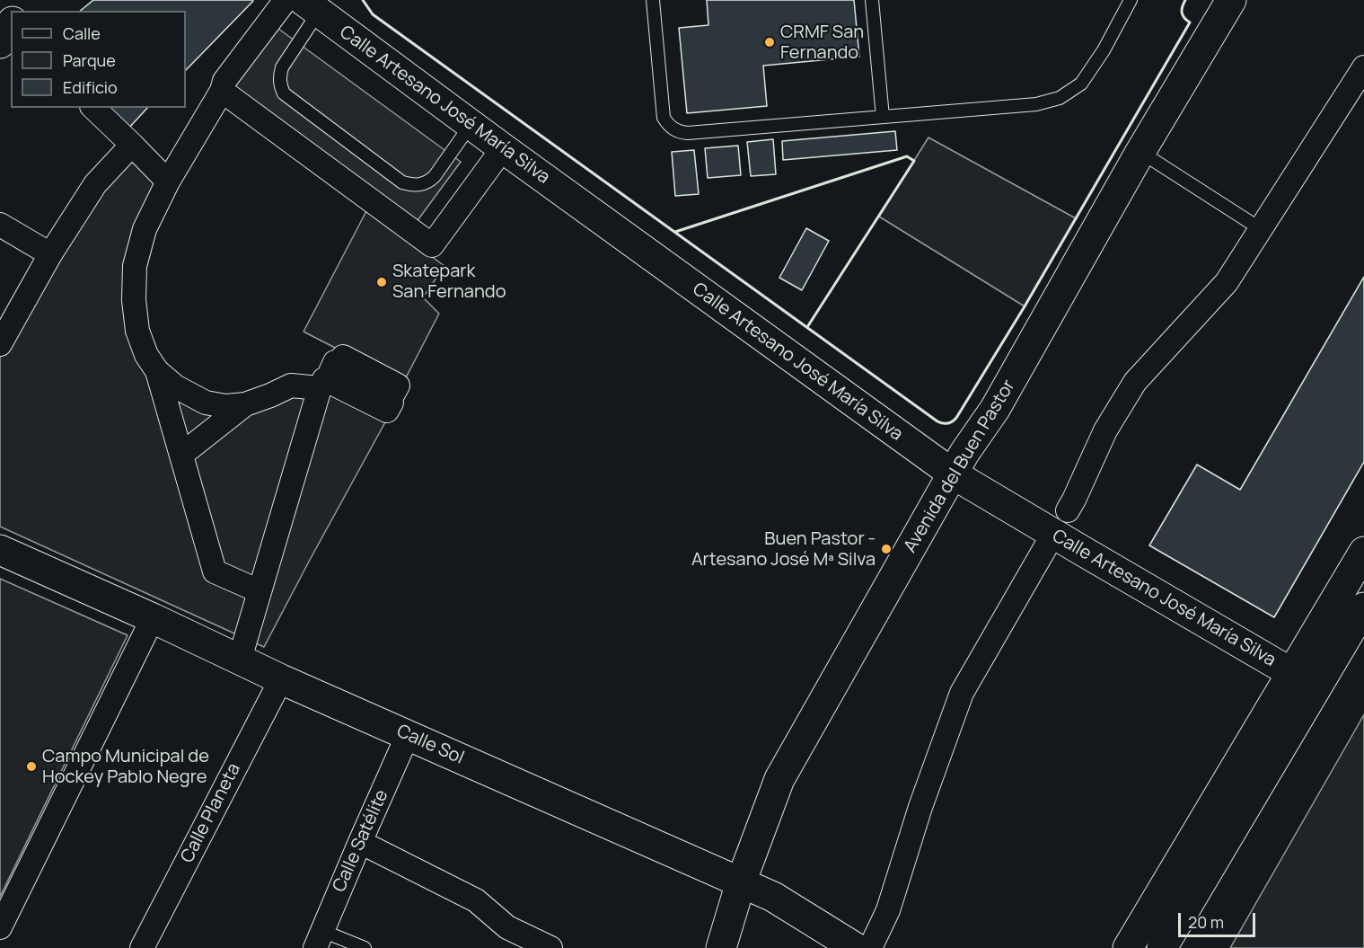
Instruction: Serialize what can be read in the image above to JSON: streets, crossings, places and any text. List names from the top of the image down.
{
  "streets": {
    "street": [
      "Calle Artesano José María Silva",
      "Avenida del Buen Pastor",
      "Calle Sol",
      "Calle Planeta",
      "Calle Satélite"
    ]
  },
  "crossings": [
    ["Calle Artesano José María Silva", "Avenida del Buen Pastor"],
    ["Avenida del Buen Pastor", "Calle Sol"],
    ["Calle Sol", "Calle Planeta"],
    ["Calle Sol", "Calle Satélite"]
  ],
  "places": [
    "CRMF San Fernando",
    "Skatepark San Fernando",
    "Buen Pastor - Artesano José Mª Silva",
    "Campo Municipal de Hockey Pablo Negre"
  ],
  "legend": ["Calle", "Parque", "Edificio"],
  "scale_bar": "20 m"
}
